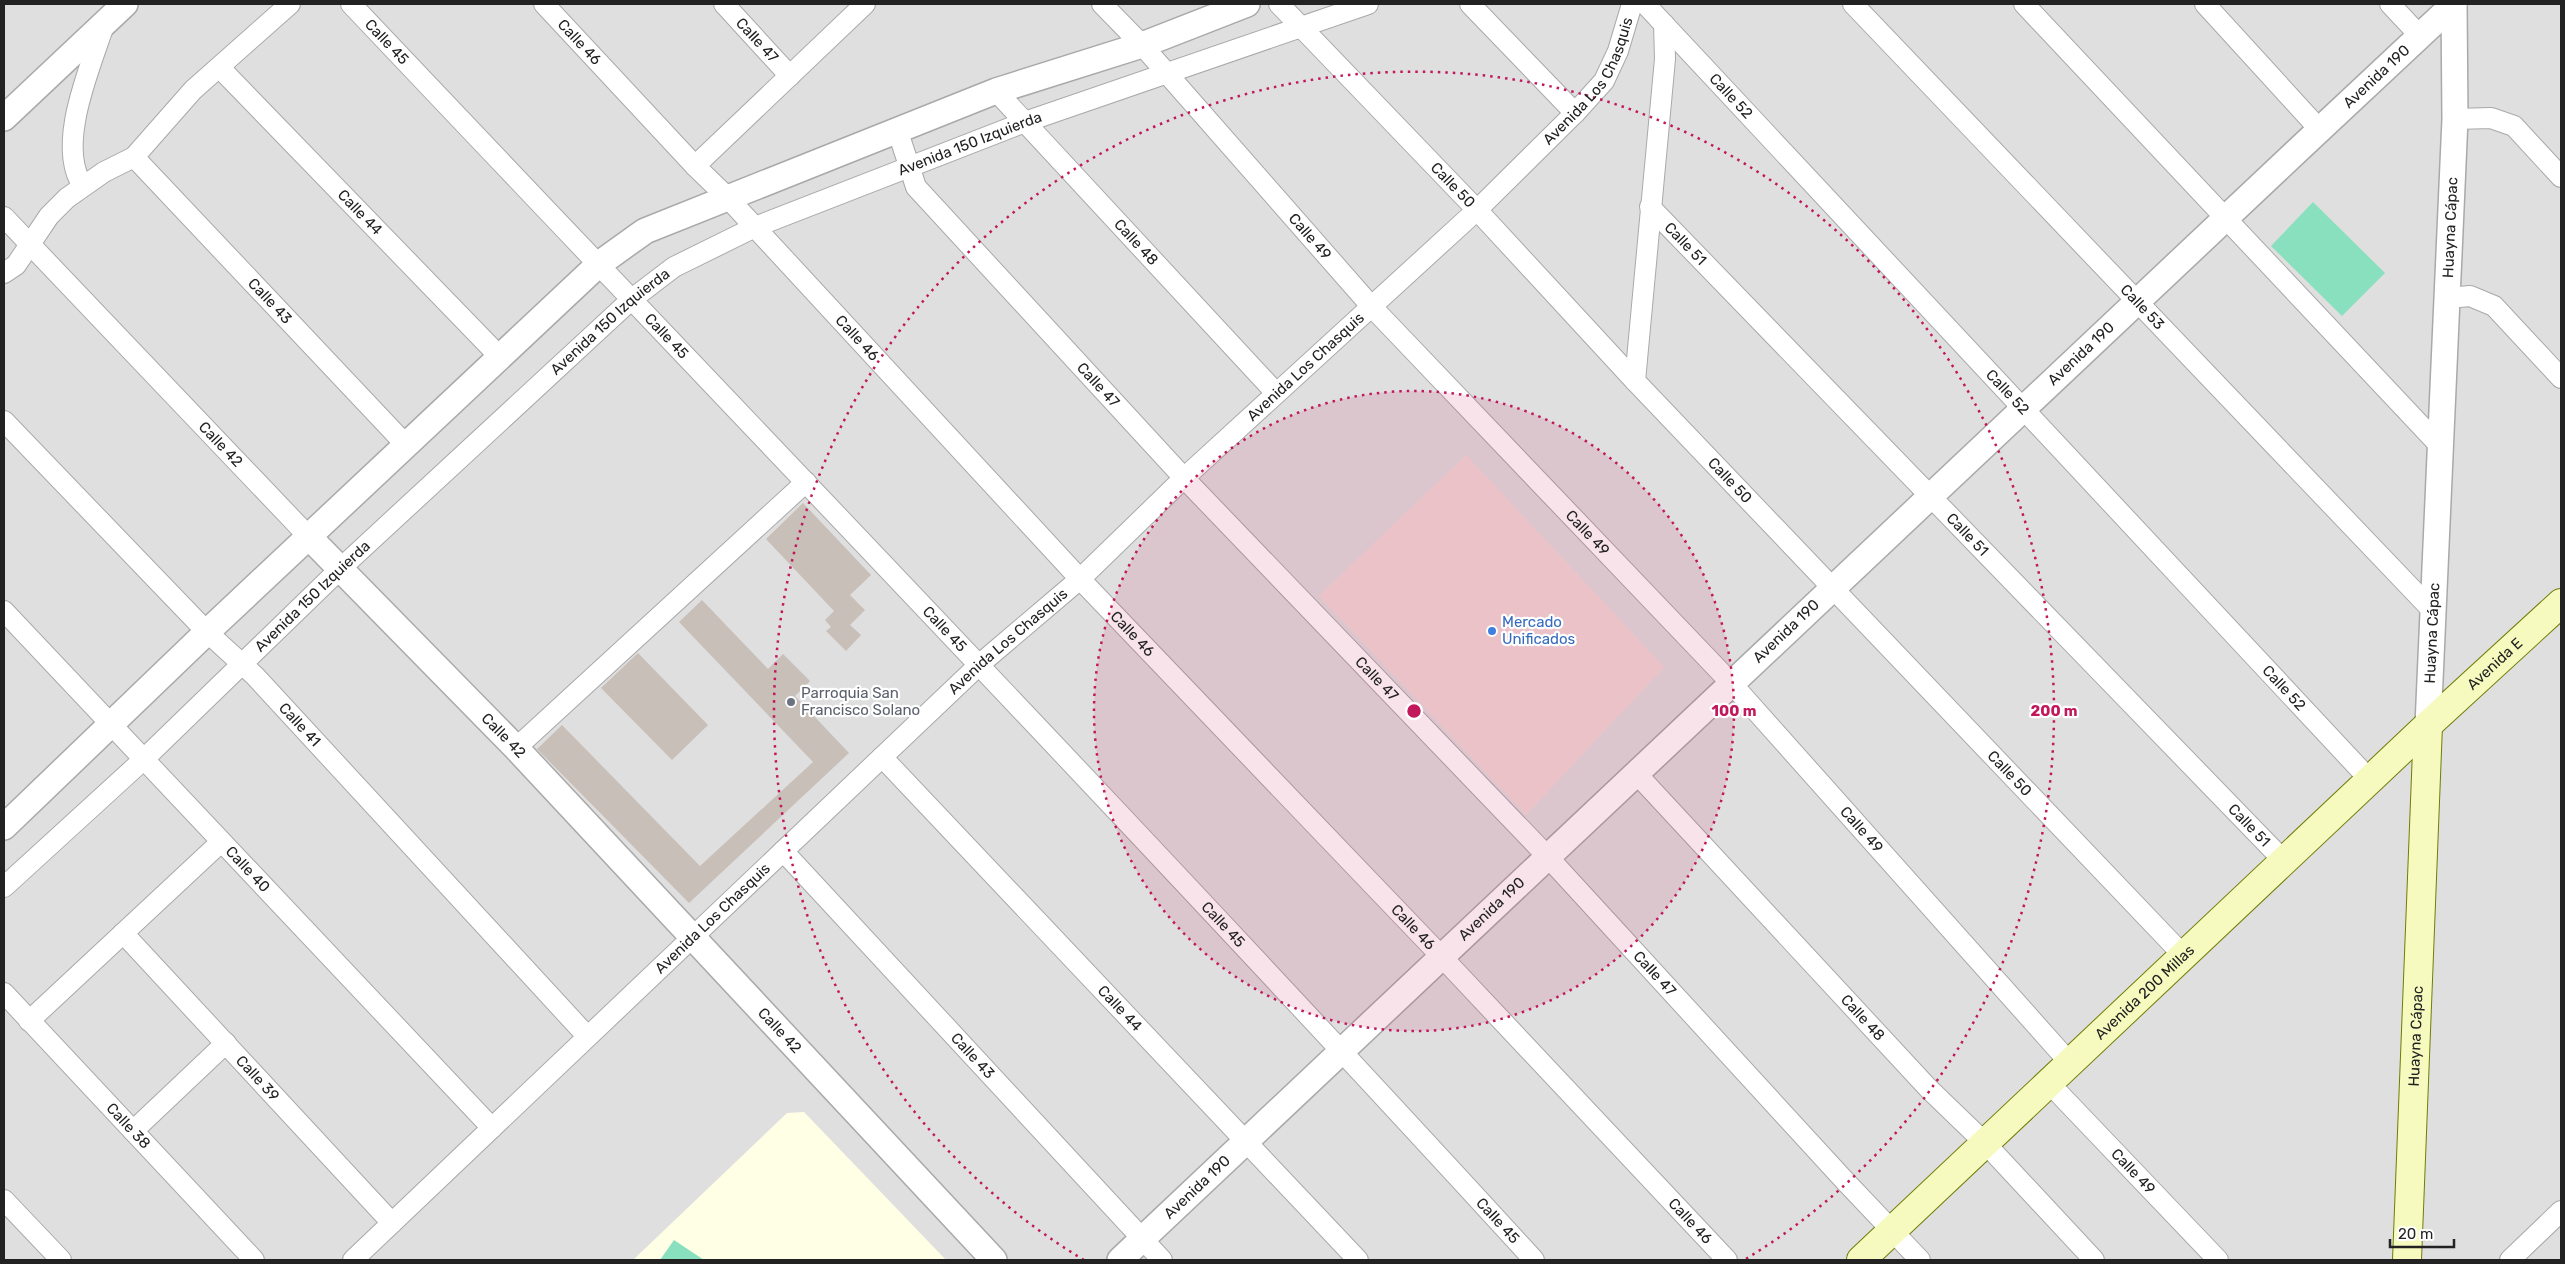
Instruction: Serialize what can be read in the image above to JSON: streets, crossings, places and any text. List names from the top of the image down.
{
  "streets": {
    "main road": ["Huayna Cápac", "Avenida E", "Avenida 200 Millas"],
    "street": [
      "Calle 47",
      "Calle 45",
      "Calle 46",
      "Avenida 190",
      "Avenida Los Chasquis",
      "Calle 52",
      "Avenida 150 Izquierda",
      "Calle 50",
      "Calle 44",
      "Calle 49",
      "Calle 48",
      "Calle 51",
      "Calle 43",
      "Calle 53",
      "Calle 42",
      "Calle 41",
      "Calle 40",
      "Calle 39",
      "Calle 38"
    ]
  },
  "crossings": [
    ["Calle 47", "Avenida 190"],
    ["Calle 47", "Avenida Los Chasquis"],
    ["Calle 47", "Avenida 150 Izquierda"],
    ["Calle 47", "Avenida 200 Millas"],
    ["Calle 45", "Avenida 190"],
    ["Calle 45", "Avenida Los Chasquis"],
    ["Calle 45", "Avenida 150 Izquierda"],
    ["Calle 46", "Avenida 190"],
    ["Calle 46", "Avenida Los Chasquis"],
    ["Calle 46", "Avenida 150 Izquierda"],
    ["Avenida 190", "Calle 52"],
    ["Avenida 190", "Calle 50"],
    ["Avenida 190", "Calle 44"],
    ["Avenida 190", "Huayna Cápac"],
    ["Avenida 190", "Calle 49"],
    ["Avenida 190", "Calle 48"],
    ["Avenida 190", "Calle 51"],
    ["Avenida 190", "Calle 43"],
    ["Avenida 190", "Calle 53"],
    ["Avenida Los Chasquis", "Calle 50"],
    ["Avenida Los Chasquis", "Calle 44"],
    ["Avenida Los Chasquis", "Calle 49"],
    ["Avenida Los Chasquis", "Calle 48"],
    ["Avenida Los Chasquis", "Calle 43"],
    ["Avenida Los Chasquis", "Calle 42"],
    ["Avenida Los Chasquis", "Calle 41"],
    ["Avenida Los Chasquis", "Calle 40"],
    ["Avenida Los Chasquis", "Calle 39"],
    ["Calle 52", "Avenida 200 Millas"],
    ["Avenida 150 Izquierda", "Calle 50"],
    ["Avenida 150 Izquierda", "Calle 49"],
    ["Avenida 150 Izquierda", "Calle 48"],
    ["Avenida 150 Izquierda", "Calle 42"],
    ["Avenida 150 Izquierda", "Calle 41"],
    ["Avenida 150 Izquierda", "Calle 40"],
    ["Calle 50", "Avenida 200 Millas"],
    ["Huayna Cápac", "Calle 53"],
    ["Huayna Cápac", "Avenida E"],
    ["Huayna Cápac", "Avenida 200 Millas"],
    ["Calle 49", "Avenida 200 Millas"],
    ["Calle 48", "Avenida 200 Millas"],
    ["Calle 51", "Avenida 200 Millas"],
    ["Avenida E", "Avenida 200 Millas"]
  ],
  "places": ["Mercado Unificados", "Parroquia San Francisco Solano"],
  "scale_bar": "20 m",
  "rings": ["100 m", "200 m"]
}
